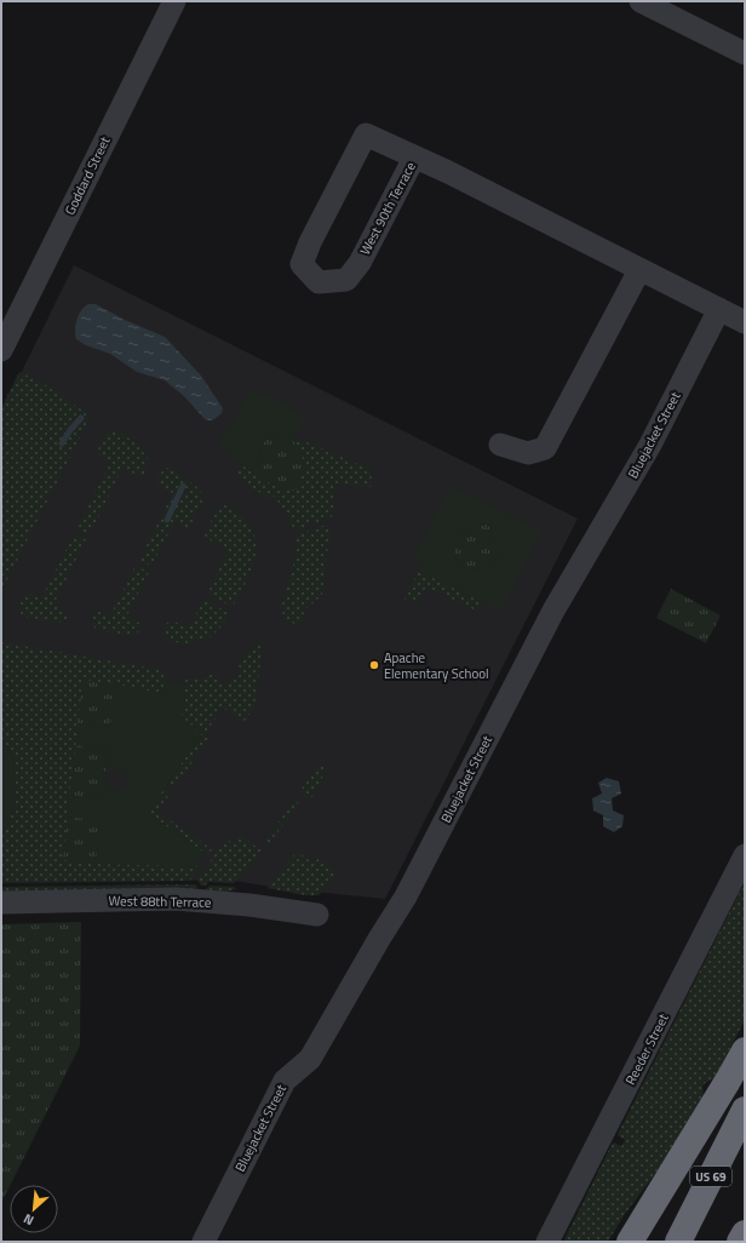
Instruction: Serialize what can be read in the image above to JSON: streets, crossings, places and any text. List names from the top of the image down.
{
  "streets": {
    "highway": ["US 69"],
    "street": [
      "Goddard Street",
      "West 90th Terrace",
      "Bluejacket Street",
      "West 88th Terrace",
      "Reeder Street"
    ]
  },
  "crossings": [
    ["West 90th Terrace", "Bluejacket Street"]
  ],
  "places": ["Apache Elementary School"],
  "north": "bottom left"
}
